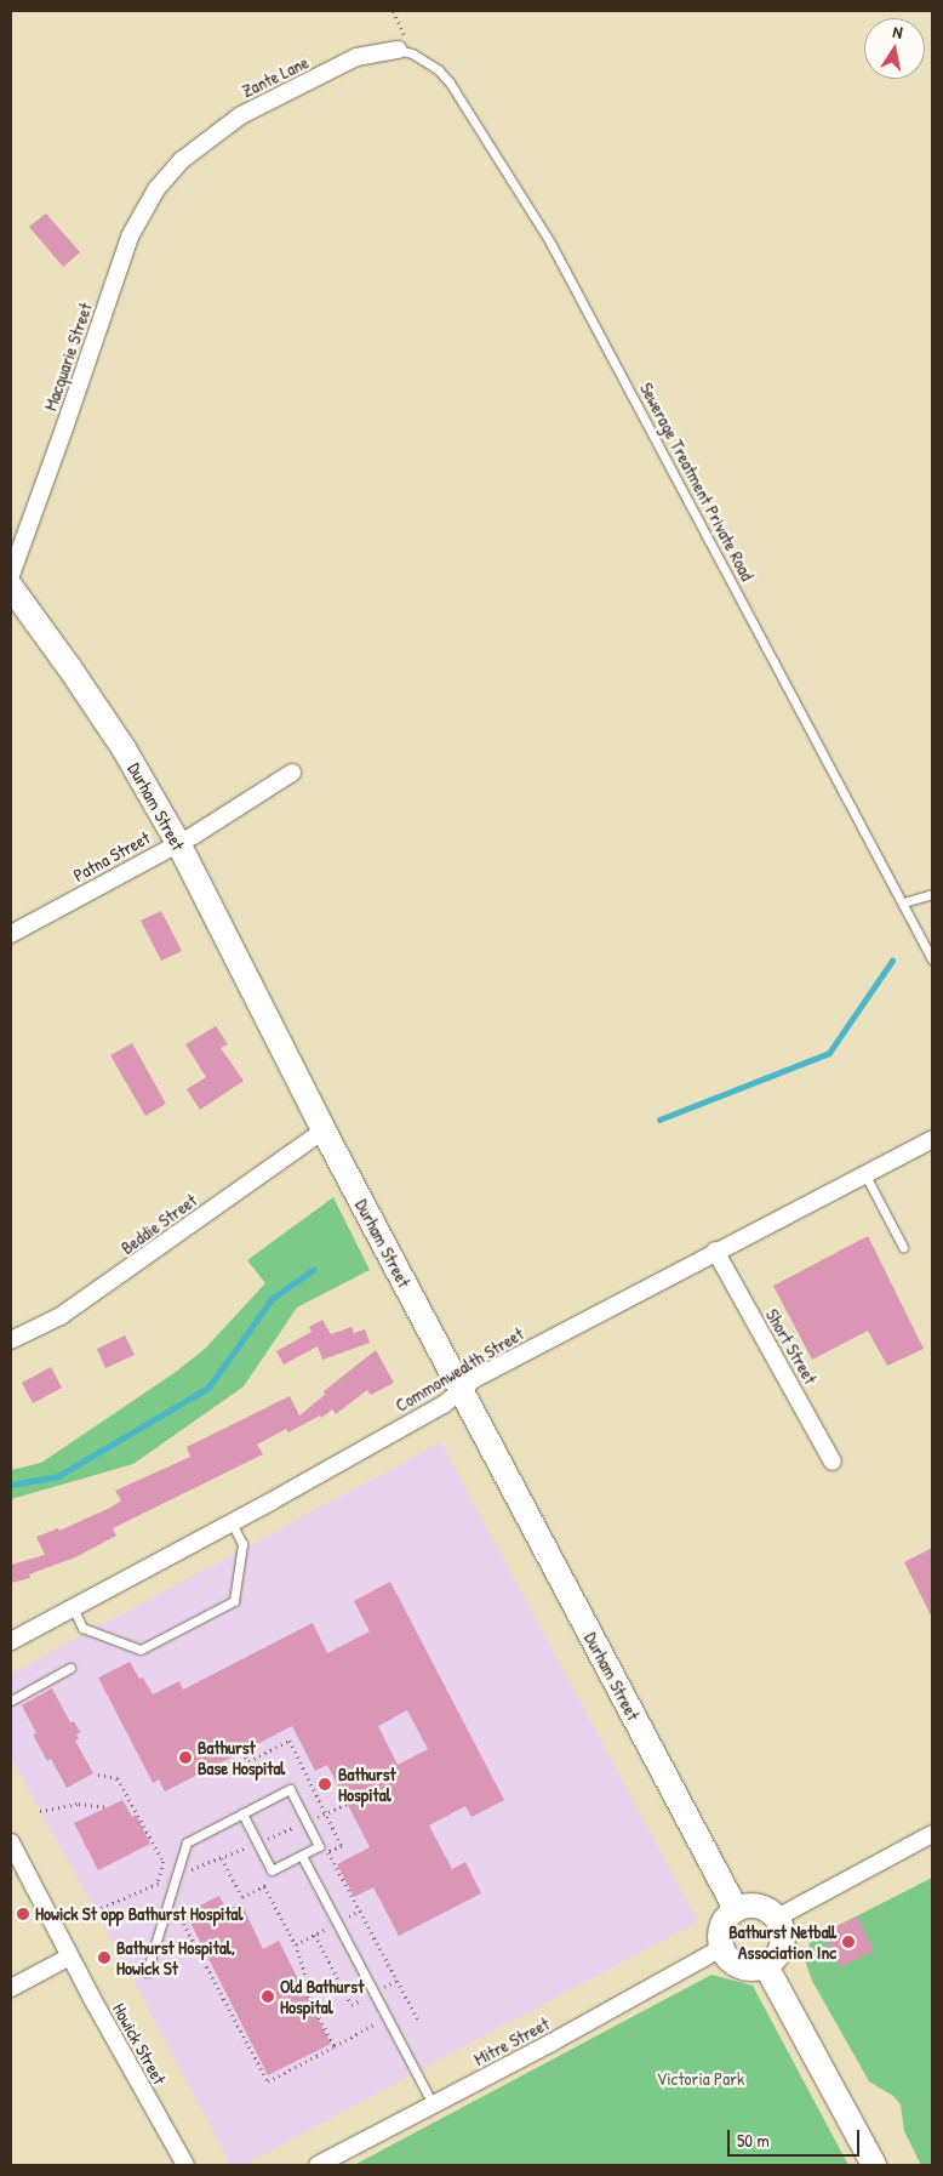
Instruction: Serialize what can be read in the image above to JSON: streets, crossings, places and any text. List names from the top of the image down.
{
  "streets": {
    "main road": ["Durham Street"],
    "street": [
      "Zante Lane",
      "Macquarie Street",
      "Patna Street",
      "Beddie Street",
      "Short Street",
      "Commonwealth Street",
      "Mitre Street",
      "Howick Street"
    ],
    "lane": ["Sewerage Treatment Private Road"]
  },
  "crossings": [
    ["Zante Lane", "Macquarie Street"],
    ["Zante Lane", "Sewerage Treatment Private Road"],
    ["Durham Street", "Patna Street"],
    ["Durham Street", "Beddie Street"],
    ["Durham Street", "Commonwealth Street"],
    ["Durham Street", "Mitre Street"],
    ["Short Street", "Commonwealth Street"]
  ],
  "parks": ["Victoria Park"],
  "places": [
    "Bathurst Base Hospital",
    "Bathurst Hospital",
    "Howick St opp Bathurst Hospital",
    "Bathurst Netball Association Inc",
    "Bathurst Hospital, Howick St",
    "Old Bathurst Hospital"
  ],
  "scale_bar": "50 m",
  "north": "top"
}
